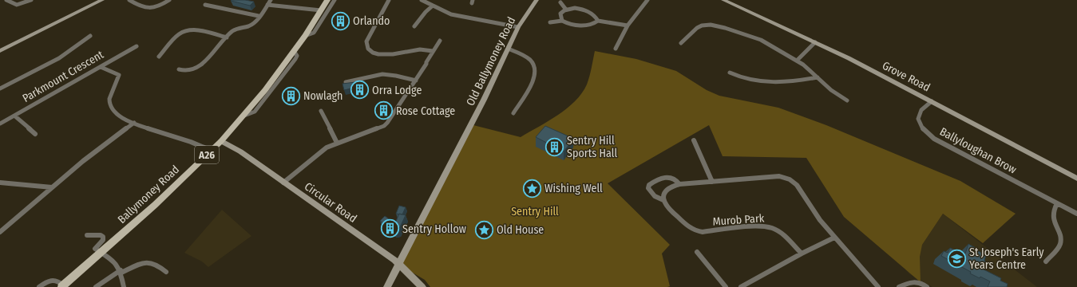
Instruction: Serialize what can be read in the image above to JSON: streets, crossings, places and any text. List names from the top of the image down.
{
  "streets": {
    "main road": ["A26", "Ballymoney Road"],
    "street": [
      "Old Ballymoney Road",
      "Parkmount Crescent",
      "Grove Road",
      "Ballyloughan Brow",
      "Circular Road",
      "Murob Park"
    ]
  },
  "crossings": [
    ["Old Ballymoney Road", "Circular Road"],
    ["Grove Road", "Ballyloughan Brow"],
    ["Ballymoney Road", "Circular Road"]
  ],
  "parks": ["Sentry Hill"],
  "places": {
    "building": [
      "Orlando",
      "Orra Lodge",
      "Nowlagh",
      "Rose Cottage",
      "Sentry Hill Sports Hall",
      "Sentry Hollow"
    ],
    "place": ["Wishing Well", "Old House"],
    "school or university": ["St Joseph's Early Years Centre"]
  }
}
